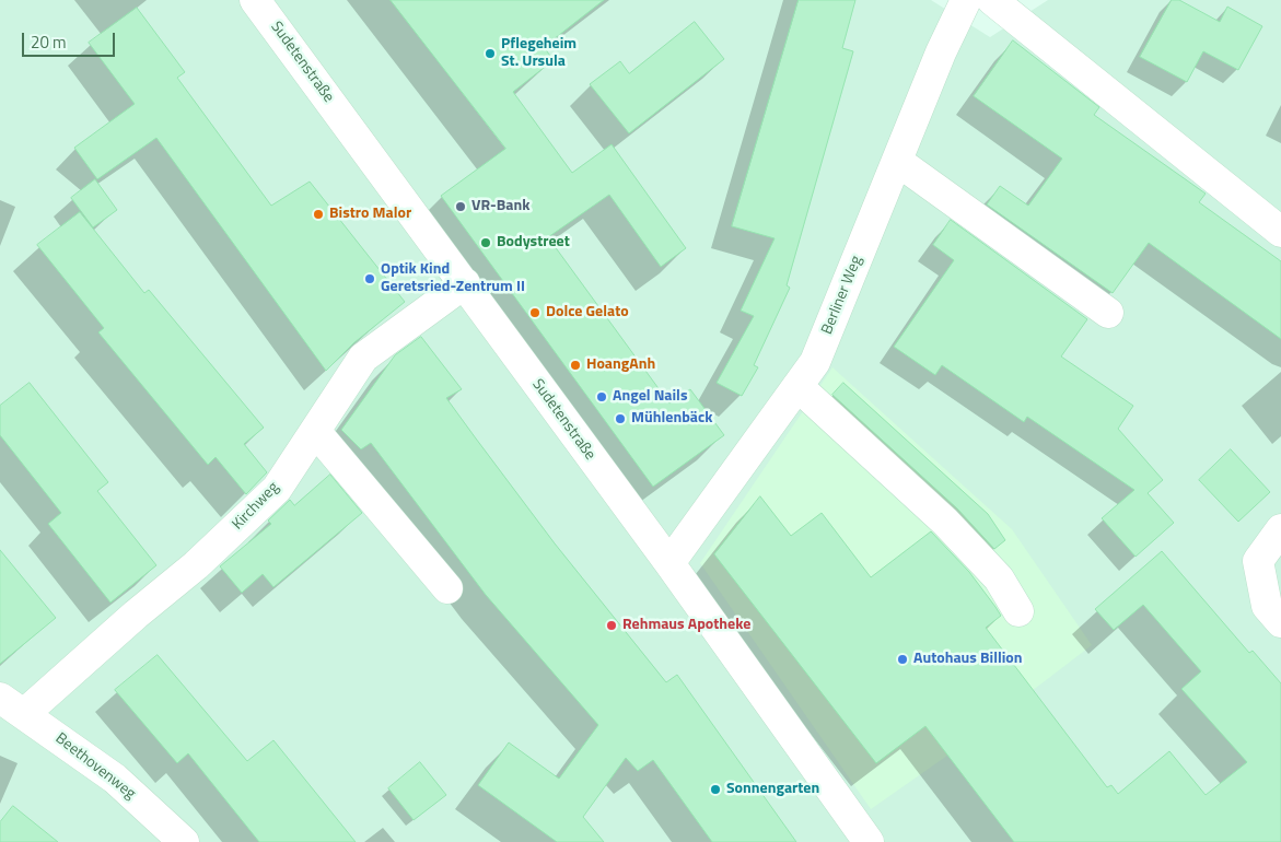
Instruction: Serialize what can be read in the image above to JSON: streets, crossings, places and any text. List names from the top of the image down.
{
  "streets": {
    "street": [
      "Sudetenstraße",
      "Berliner Weg",
      "Kirchweg",
      "Beethovenweg"
    ]
  },
  "crossings": [
    ["Sudetenstraße", "Berliner Weg"],
    ["Sudetenstraße", "Kirchweg"],
    ["Kirchweg", "Beethovenweg"]
  ],
  "places": [
    "Pflegeheim St. Ursula",
    "VR-Bank",
    "Bistro Malor",
    "Bodystreet",
    "Optik Kind Geretsried-Zentrum II",
    "Dolce Gelato",
    "HoangAnh",
    "Angel Nails",
    "Mühlenbäck",
    "Rehmaus Apotheke",
    "Autohaus Billion",
    "Sonnengarten"
  ],
  "scale_bar": "20 m"
}
